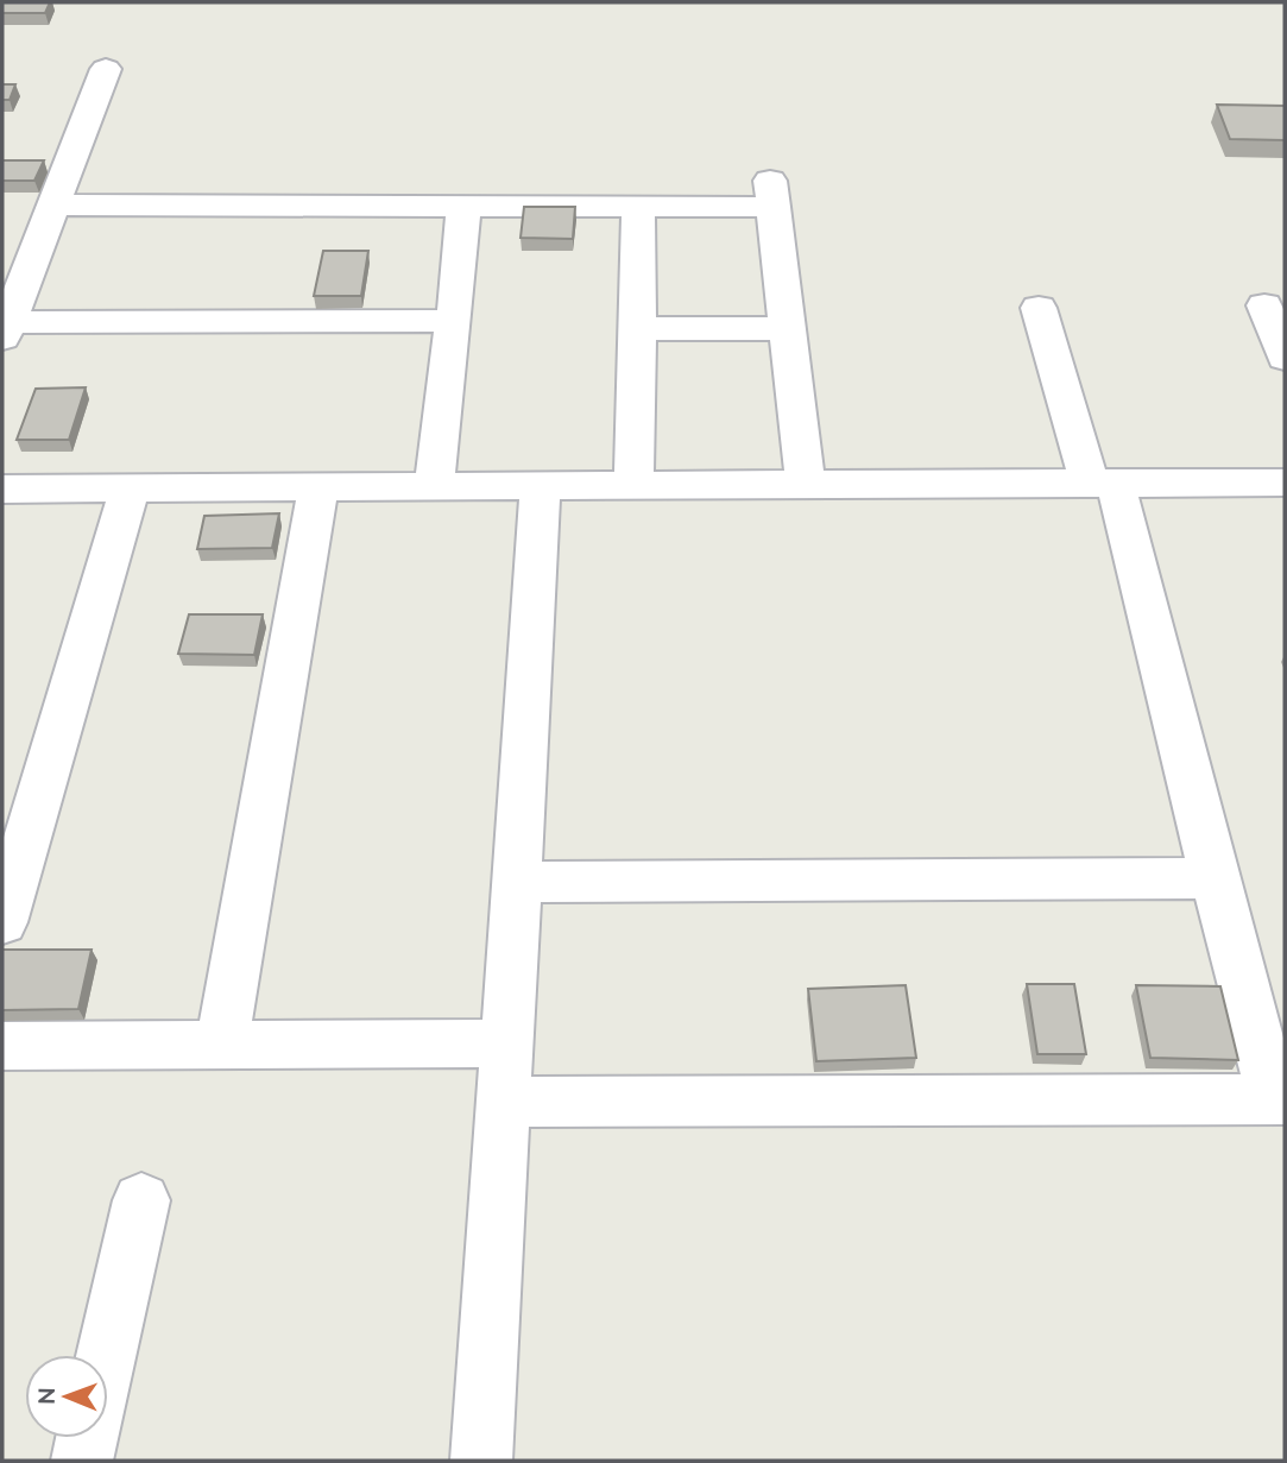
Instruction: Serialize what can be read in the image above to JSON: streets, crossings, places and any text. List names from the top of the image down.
{
  "north": "left"
}
